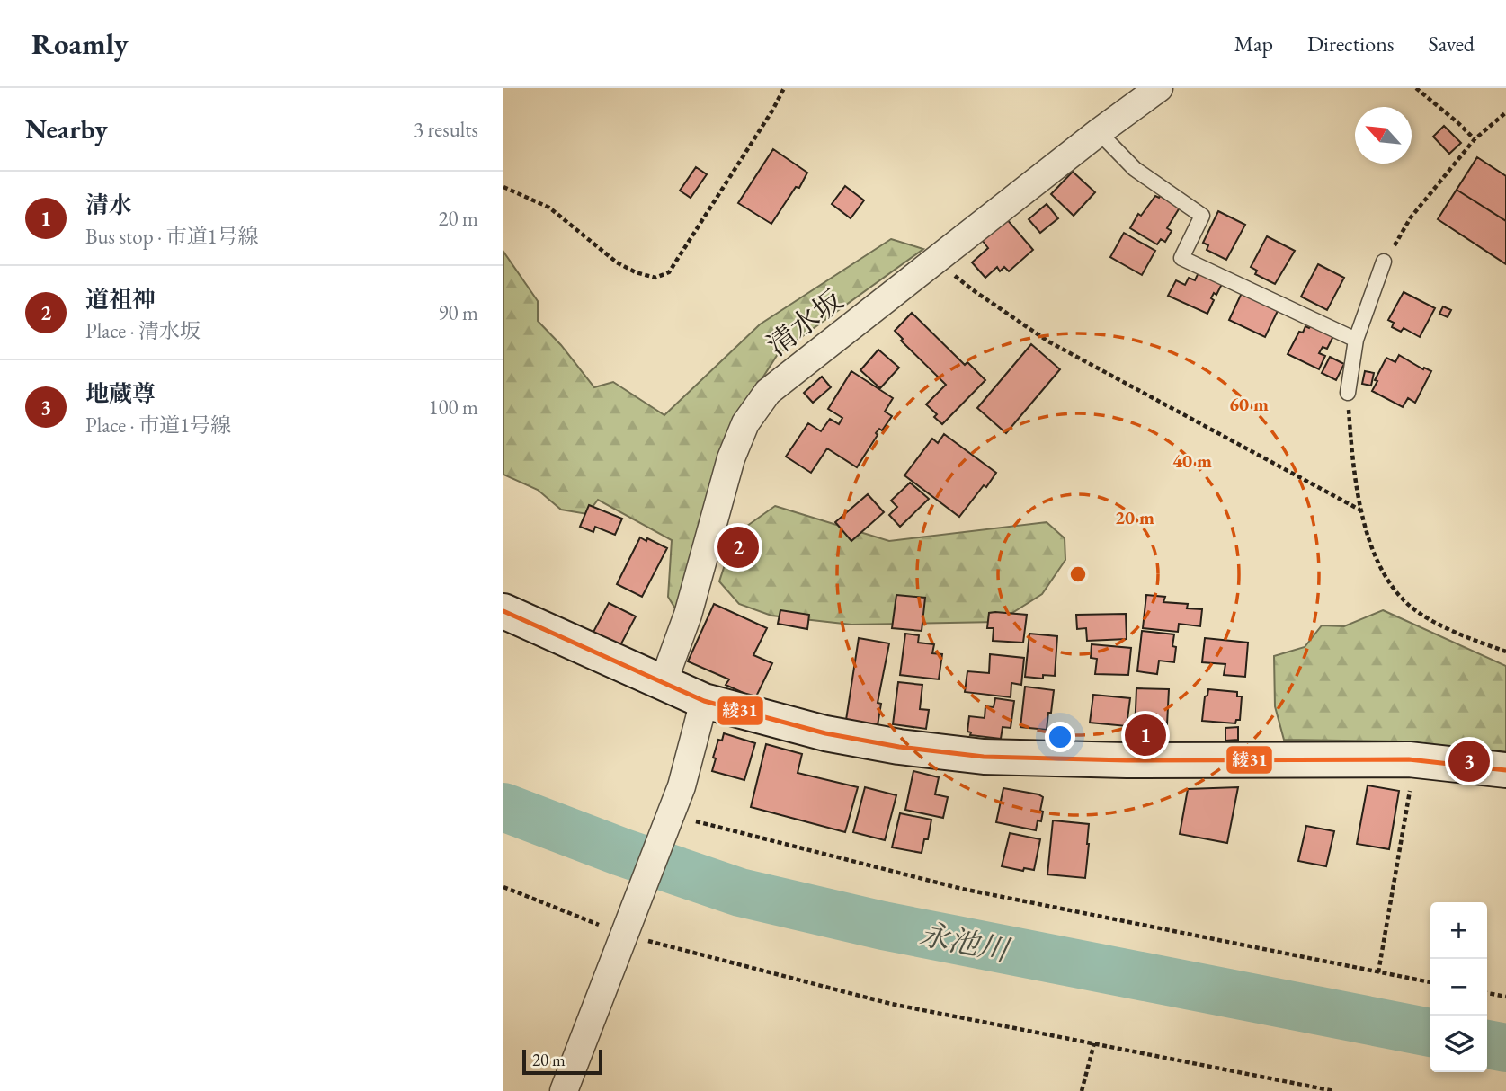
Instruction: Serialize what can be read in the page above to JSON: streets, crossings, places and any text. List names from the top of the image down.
{
  "streets": {
    "street": ["清水坂"]
  },
  "water": ["永池川"],
  "lines": ["transit line 綾31"],
  "scale_bar": "20 m",
  "north": "top left",
  "page": {
    "header": "Roamly",
    "nav": ["Map", "Directions", "Saved"],
    "heading": ["Nearby", "3 results"],
    "list": [
      {
        "mark": "1",
        "name": "清水",
        "note": "Bus stop · 市道1号線",
        "value": "20 m"
      },
      {
        "mark": "2",
        "name": "道祖神",
        "note": "Place · 清水坂",
        "value": "90 m"
      },
      {
        "mark": "3",
        "name": "地蔵尊",
        "note": "Place · 市道1号線",
        "value": "100 m"
      }
    ],
    "pins": ["2", "1", "3"],
    "map_buttons": ["+", "−"],
    "scale": "20 m"
  },
  "rings": ["60 m", "40 m", "20 m"]
}
